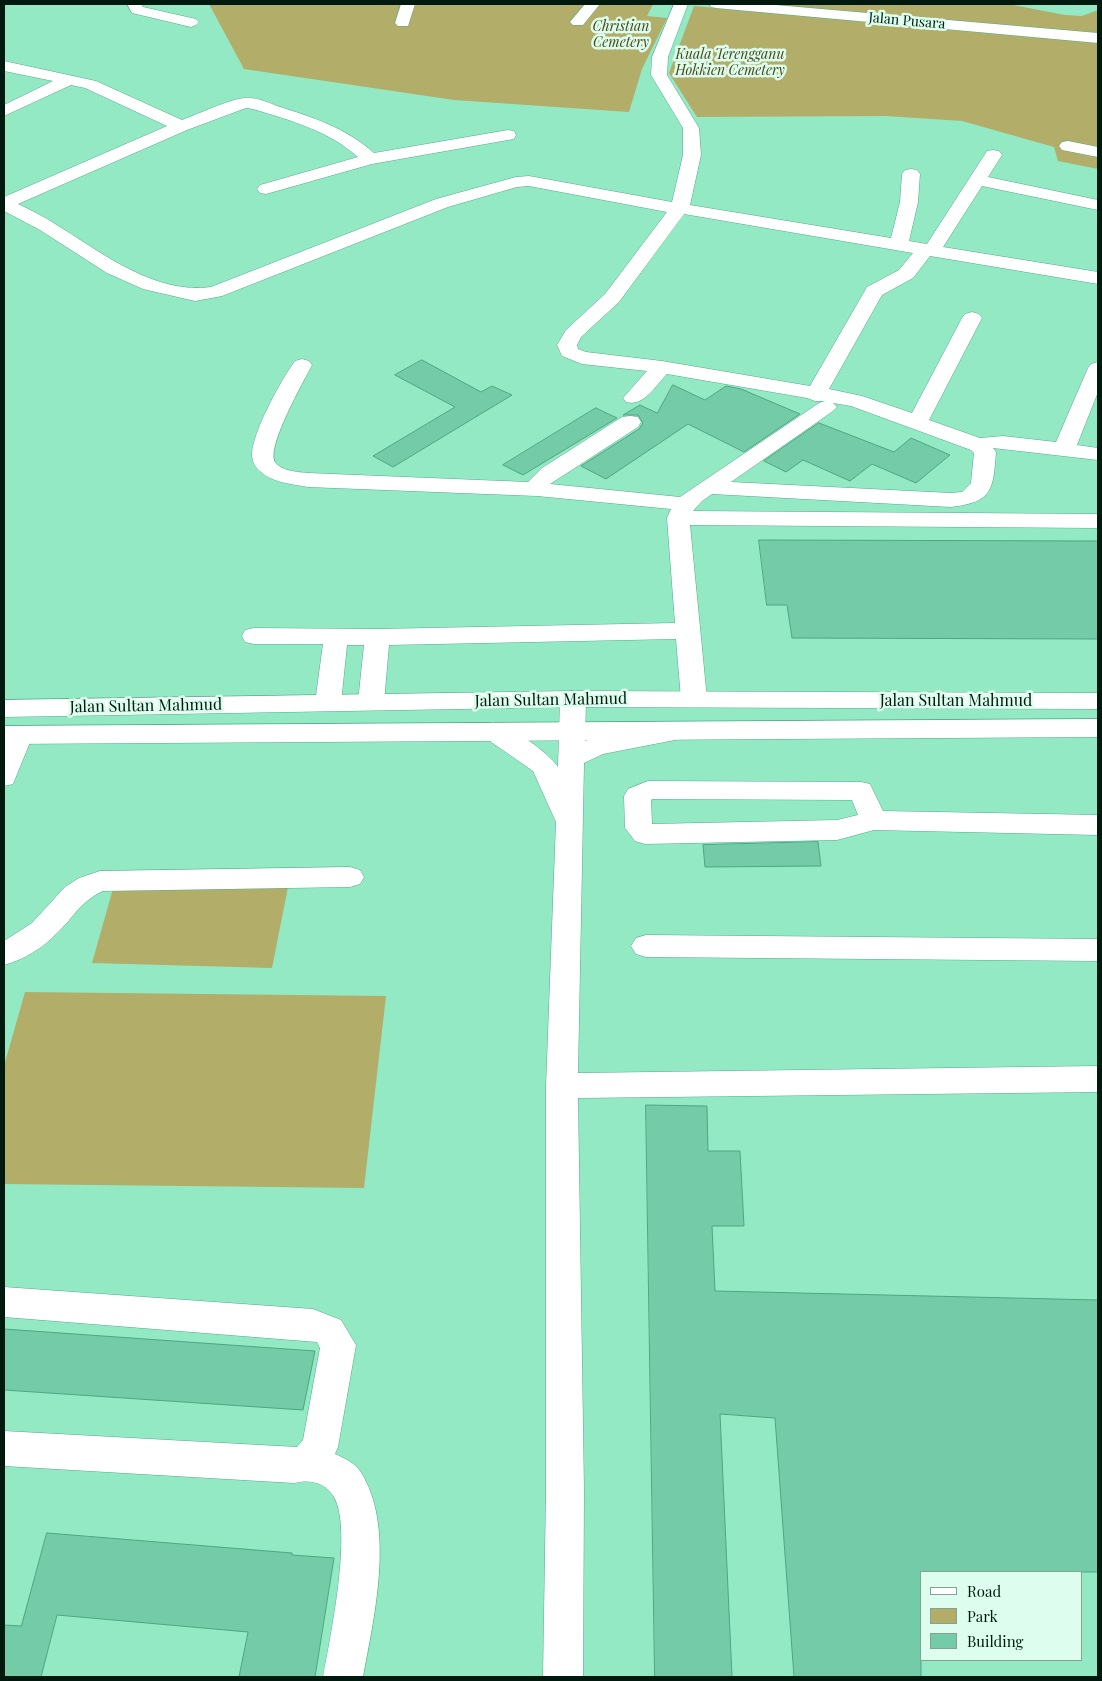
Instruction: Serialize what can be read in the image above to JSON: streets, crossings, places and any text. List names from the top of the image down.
{
  "streets": {
    "street": ["Jalan Pusara", "Jalan Sultan Mahmud"]
  },
  "parks": ["Christian Cemetery", "Kuala Terengganu Hokkien Cemetery"],
  "legend": ["Road", "Park", "Building"]
}
